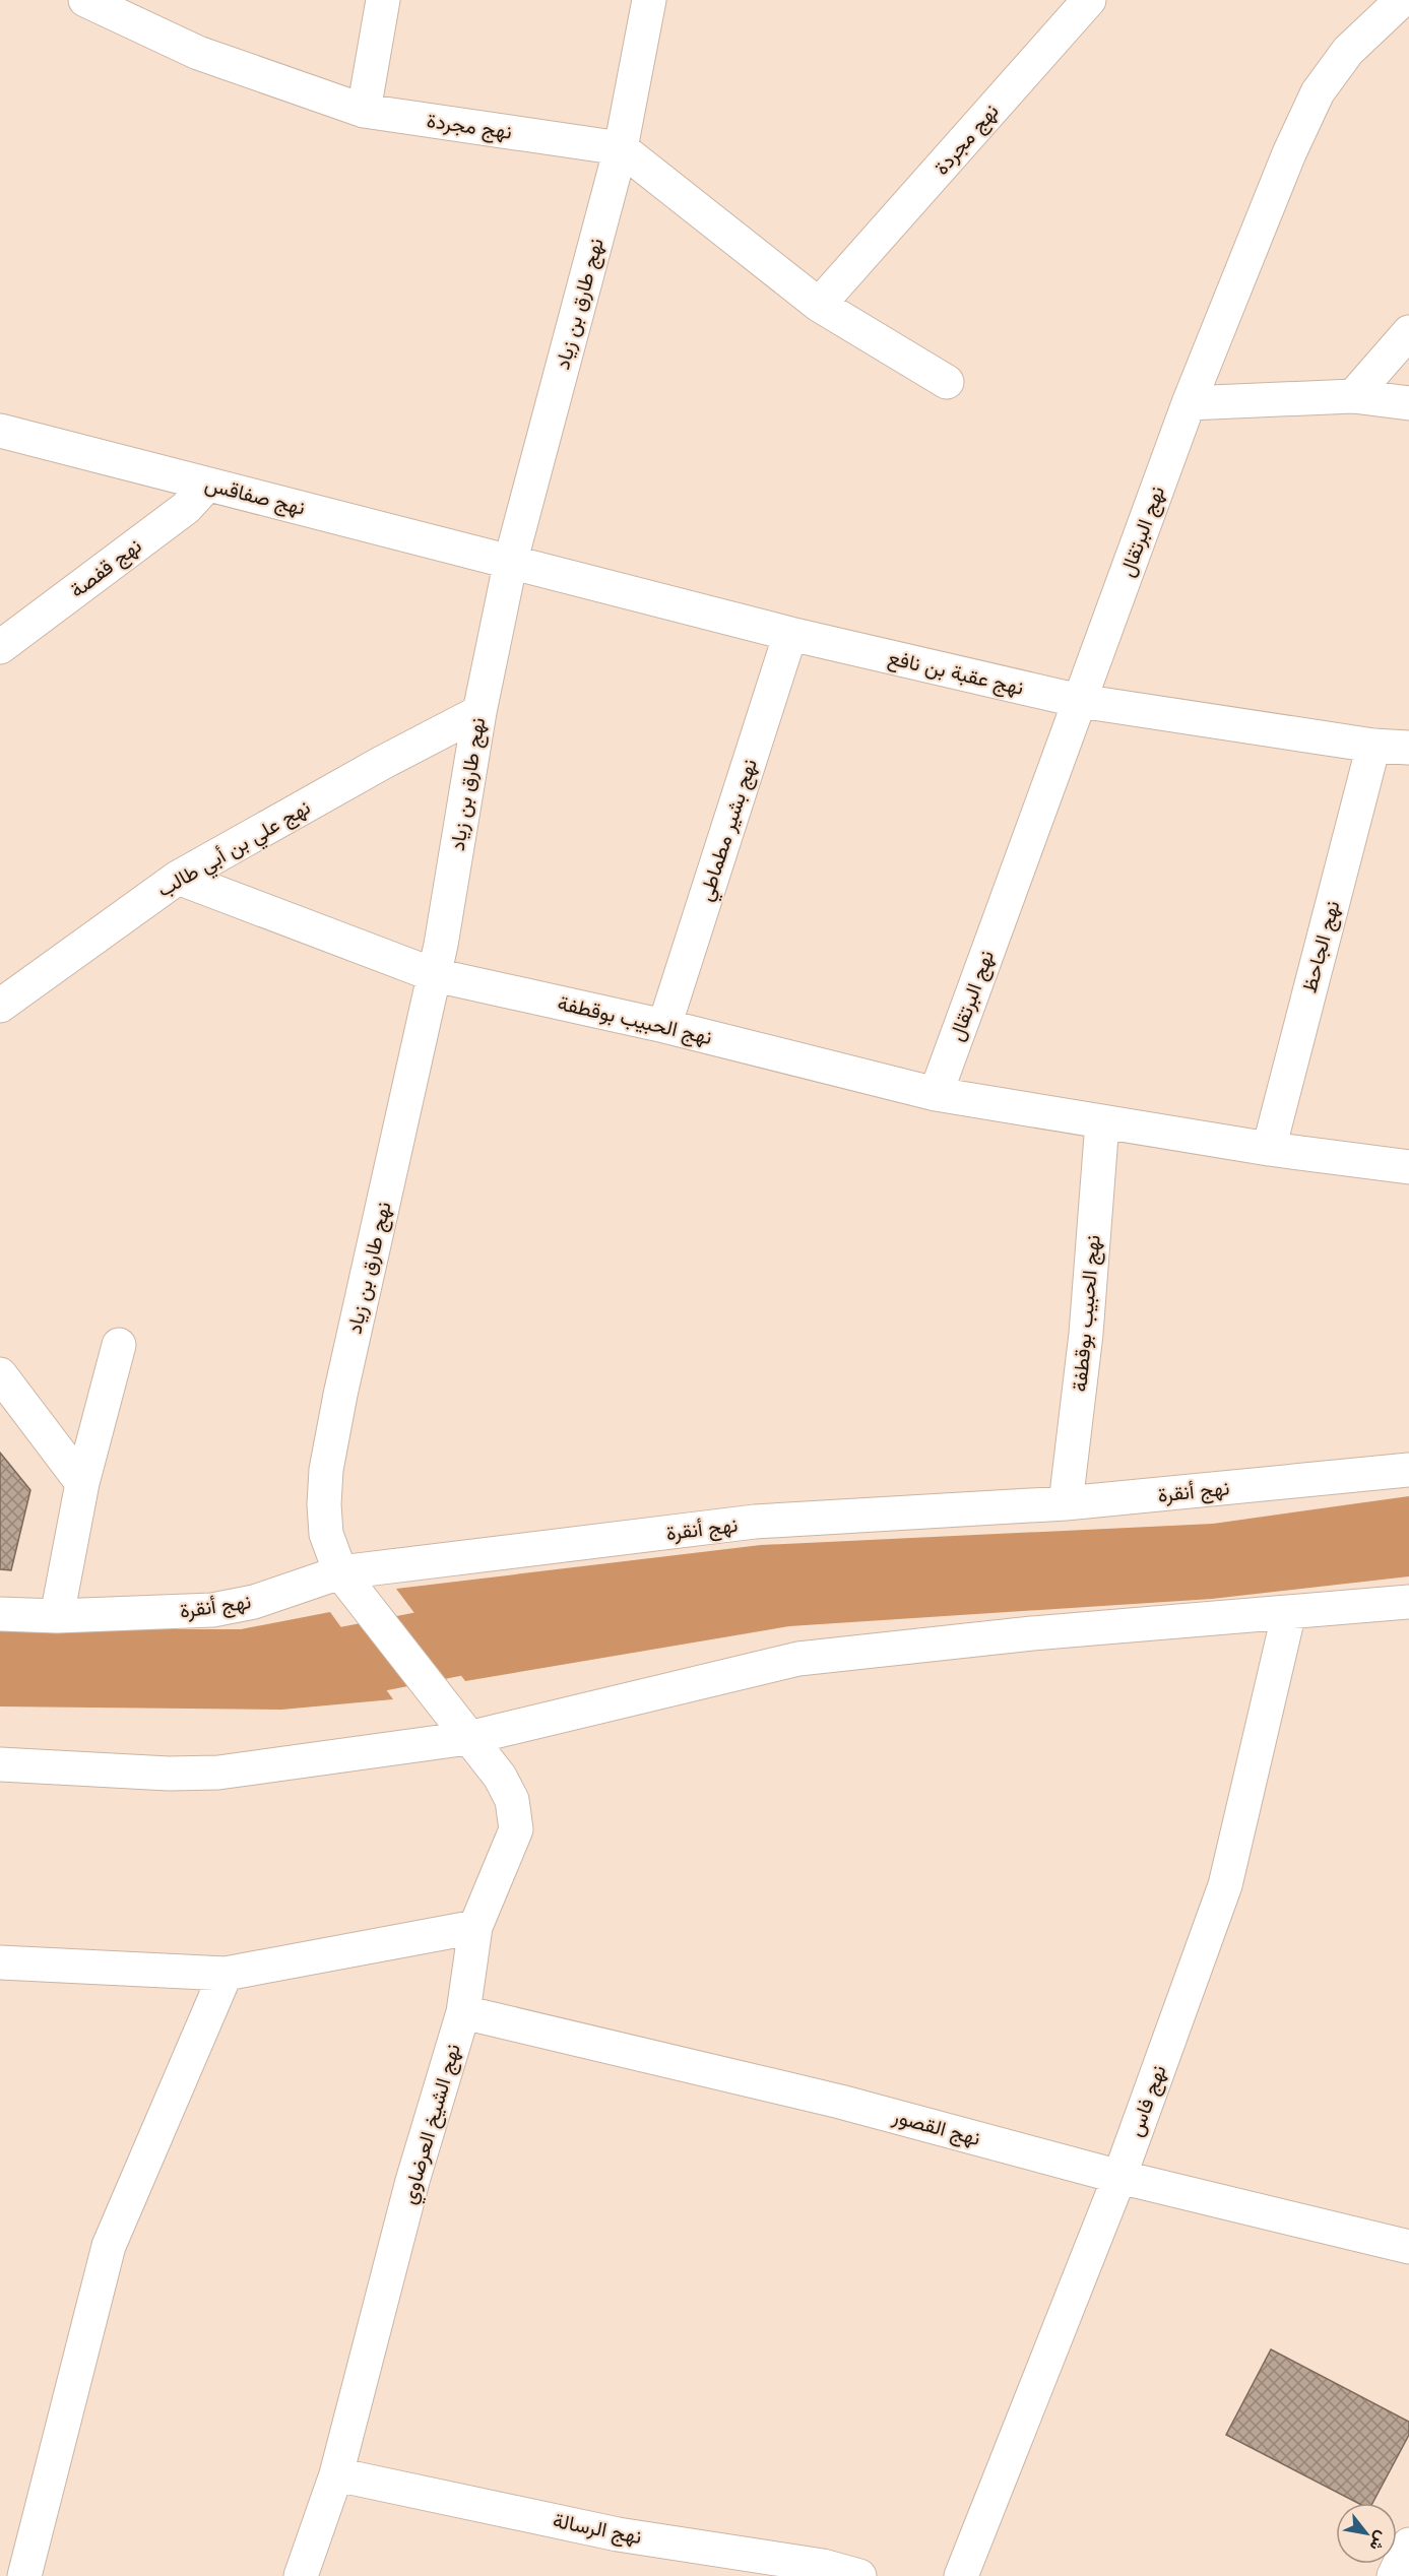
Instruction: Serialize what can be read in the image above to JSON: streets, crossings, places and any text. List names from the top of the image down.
{
  "streets": {
    "street": [
      "نهج مجردة",
      "نهج طارق بن زياد",
      "نهج صفاقس",
      "نهج البرتقال",
      "نهج قفصة",
      "نهج عقبة بن نافع",
      "نهج بشير مطماطي",
      "نهج علي بن أبي طالب",
      "نهج الجاحظ",
      "نهج الحبيب بوقطفة",
      "نهج أنقرة",
      "نهج فاس",
      "نهج الشيخ العرضاوي",
      "نهج القصور",
      "نهج الرسالة"
    ]
  },
  "crossings": [
    ["نهج مجردة", "نهج طارق بن زياد"],
    ["نهج طارق بن زياد", "نهج صفاقس"],
    ["نهج طارق بن زياد", "نهج عقبة بن نافع"],
    ["نهج طارق بن زياد", "نهج علي بن أبي طالب"],
    ["نهج طارق بن زياد", "نهج الحبيب بوقطفة"],
    ["نهج طارق بن زياد", "نهج أنقرة"],
    ["نهج طارق بن زياد", "نهج الشيخ العرضاوي"],
    ["نهج صفاقس", "نهج قفصة"],
    ["نهج صفاقس", "نهج عقبة بن نافع"],
    ["نهج البرتقال", "نهج عقبة بن نافع"],
    ["نهج البرتقال", "نهج الحبيب بوقطفة"],
    ["نهج عقبة بن نافع", "نهج بشير مطماطي"],
    ["نهج عقبة بن نافع", "نهج الجاحظ"],
    ["نهج بشير مطماطي", "نهج الحبيب بوقطفة"],
    ["نهج علي بن أبي طالب", "نهج الحبيب بوقطفة"],
    ["نهج الجاحظ", "نهج الحبيب بوقطفة"],
    ["نهج الحبيب بوقطفة", "نهج أنقرة"],
    ["نهج فاس", "نهج القصور"],
    ["نهج الشيخ العرضاوي", "نهج القصور"],
    ["نهج الشيخ العرضاوي", "نهج الرسالة"]
  ],
  "north": "bottom right"
}
